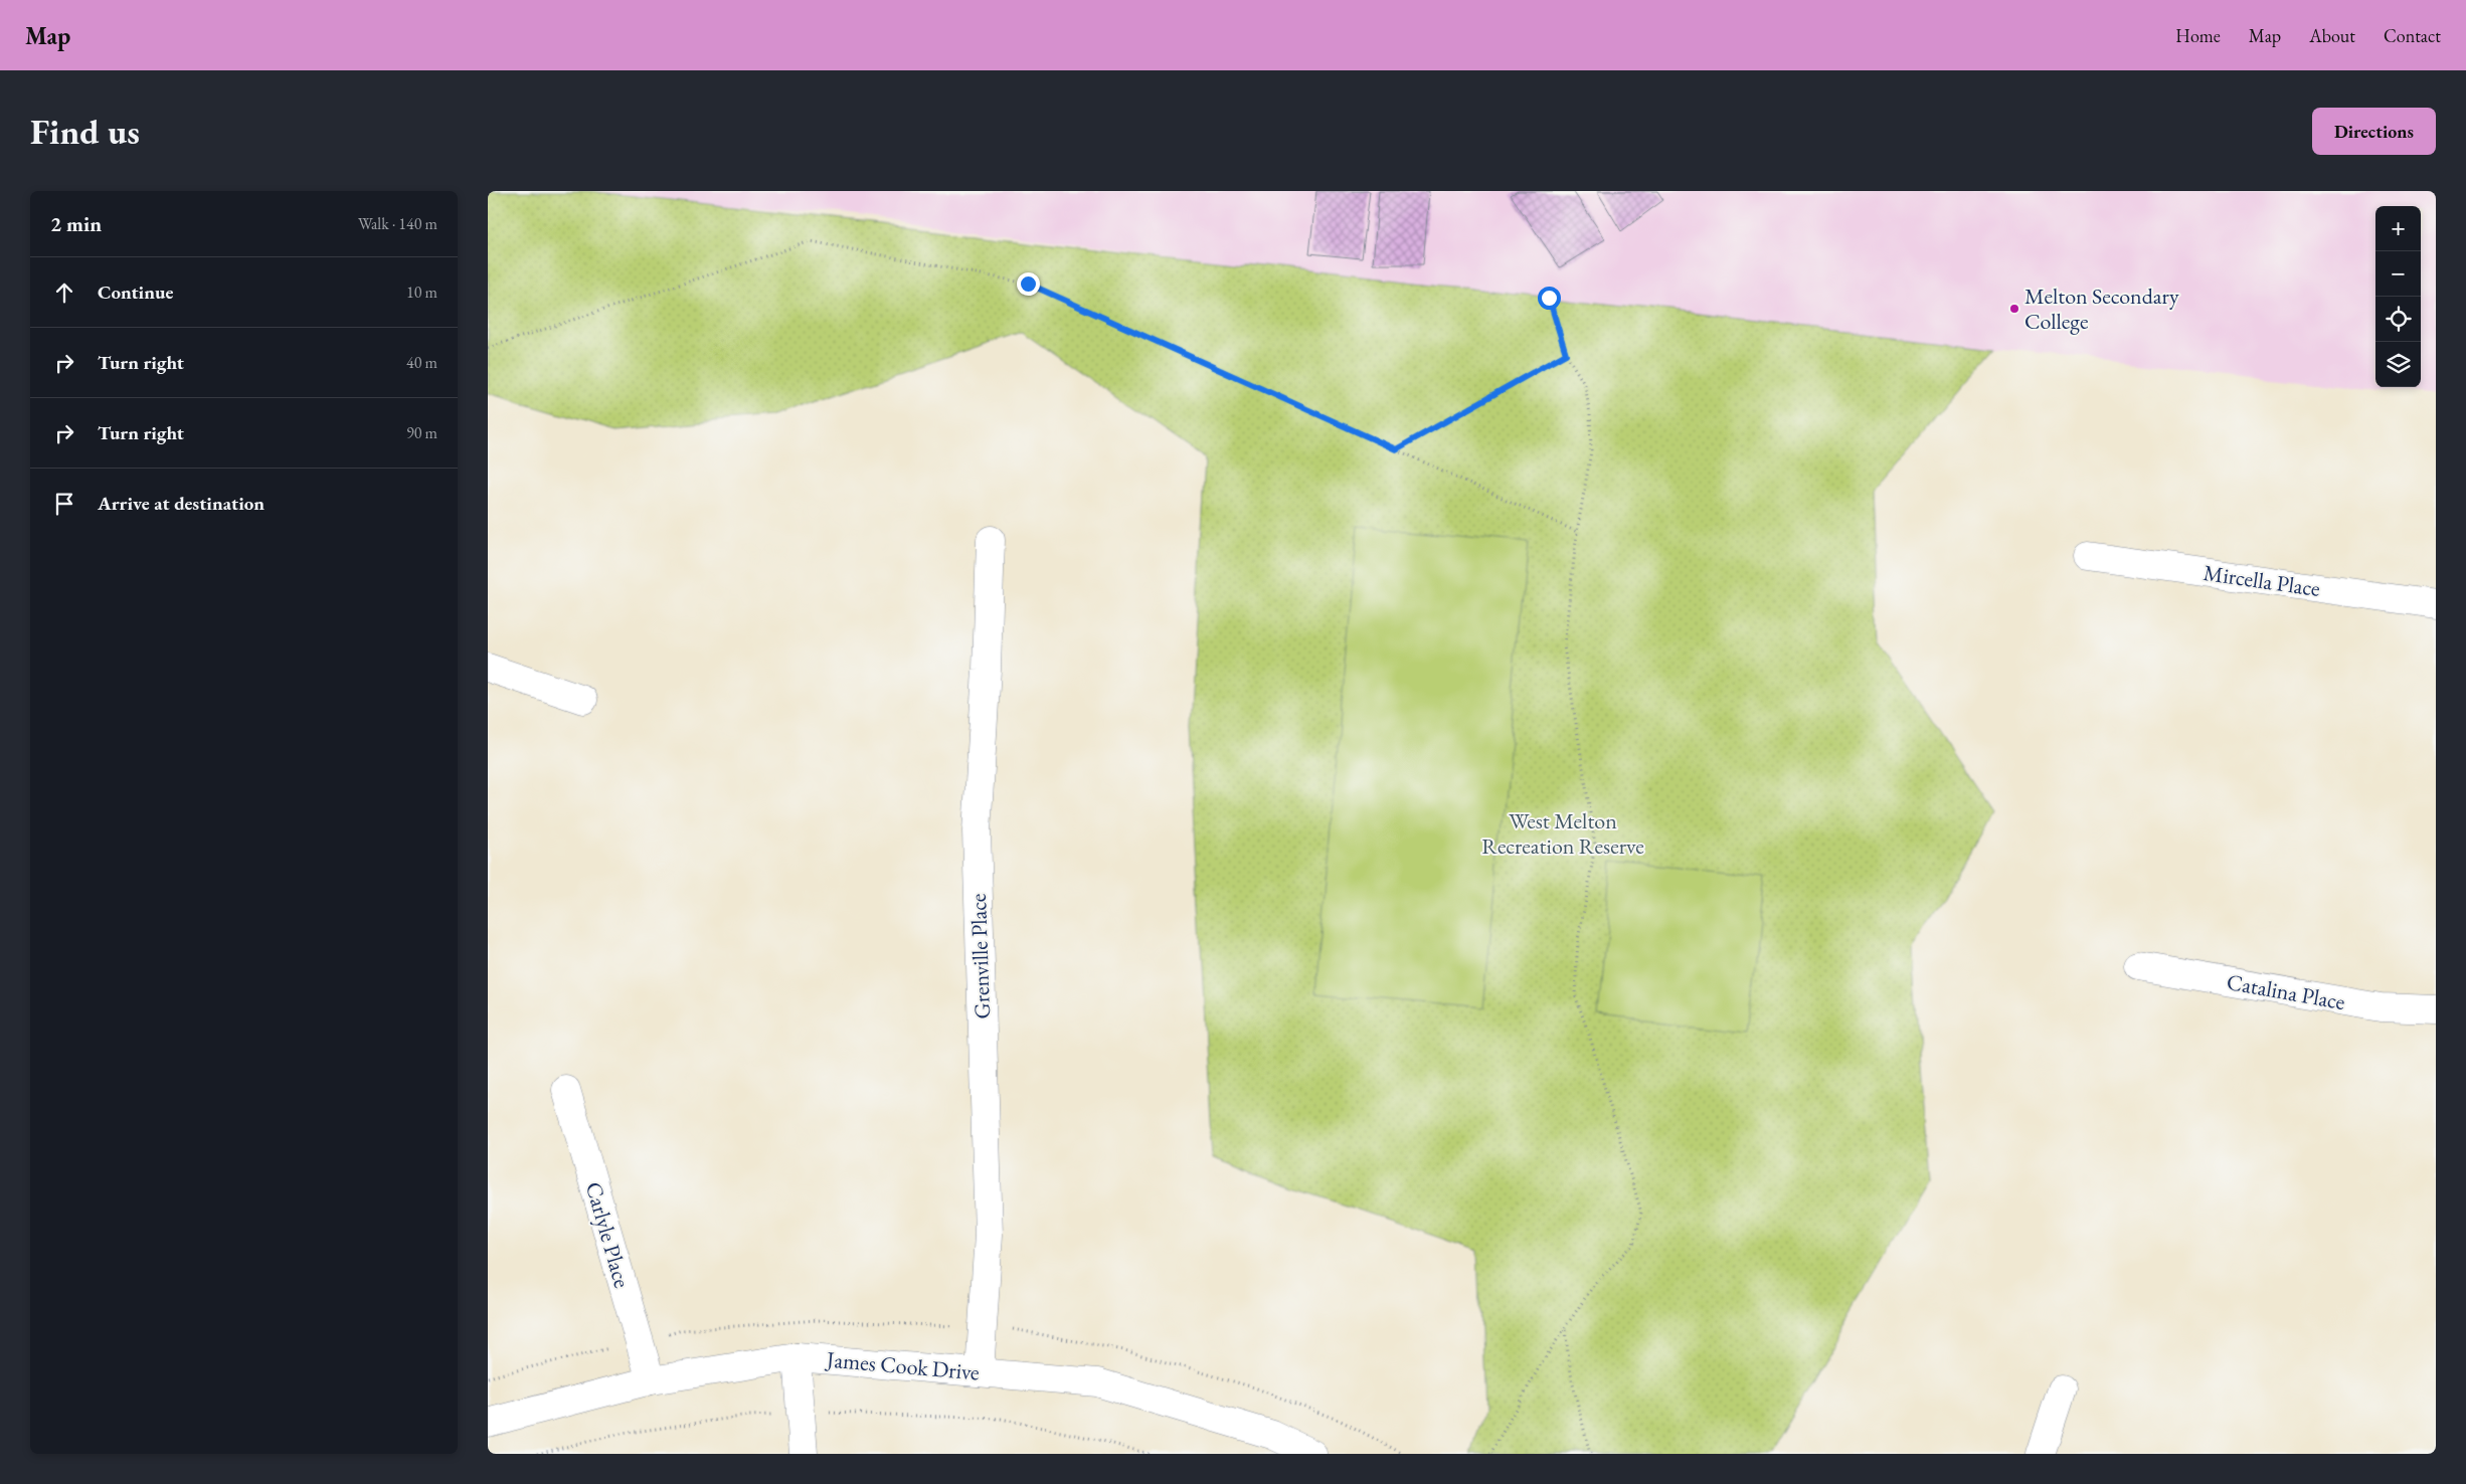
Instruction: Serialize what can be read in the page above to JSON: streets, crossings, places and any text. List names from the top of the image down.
{
  "streets": {
    "street": [
      "Mircella Place",
      "Grenville Place",
      "Catalina Place",
      "Carlyle Place",
      "James Cook Drive"
    ]
  },
  "crossings": [
    ["Grenville Place", "James Cook Drive"],
    ["Carlyle Place", "James Cook Drive"]
  ],
  "parks": ["West Melton Recreation Reserve"],
  "places": ["Melton Secondary College"],
  "page": {
    "header": "Map",
    "nav": [
      "Home",
      "Map",
      "About",
      "Contact"
    ],
    "buttons": "Directions",
    "title": "Find us",
    "heading": ["2 min", "Walk · 140 m"],
    "map_buttons": ["+", "−"],
    "list": [
      ["Continue", "10 m"],
      ["Turn right", "40 m"],
      ["Turn right", "90 m"],
      "Arrive at destination"
    ]
  }
}
